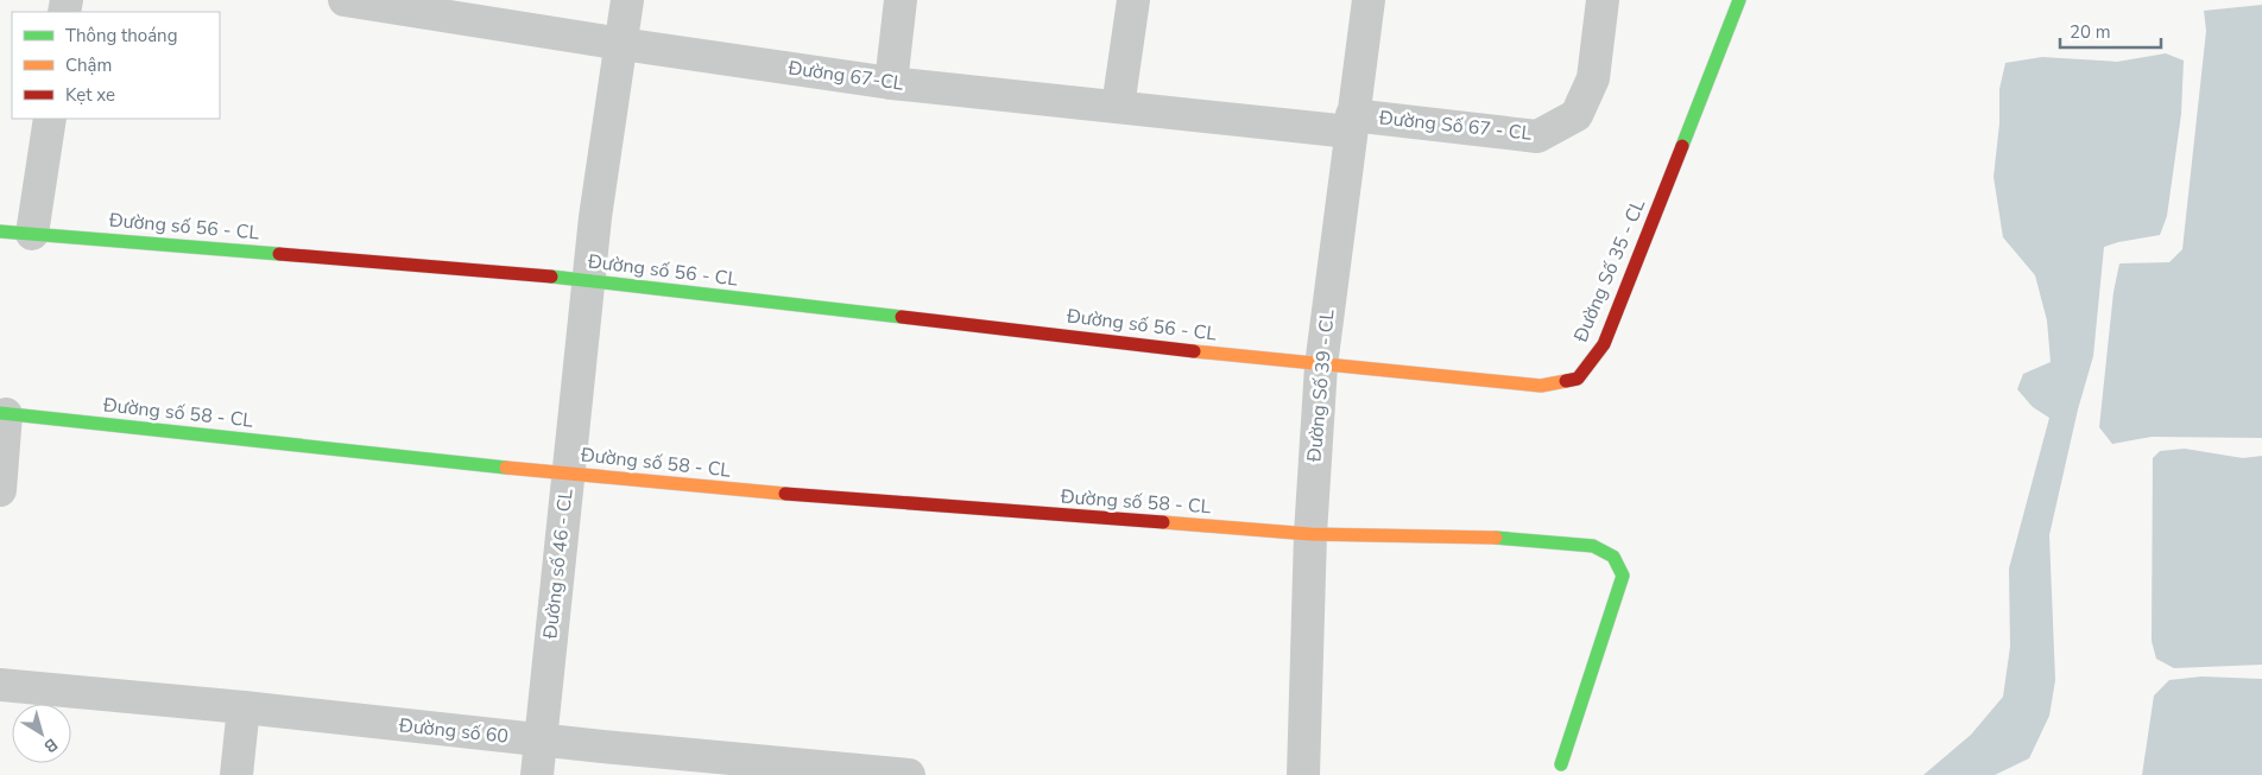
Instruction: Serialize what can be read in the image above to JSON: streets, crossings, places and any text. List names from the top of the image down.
{
  "streets": {
    "street": [
      "Đường 67-CL",
      "Đường Số 67 - CL",
      "Đường số 56 - CL",
      "Đường Số 35 - CL",
      "Đường Số 39 - CL",
      "Đường số 58 - CL",
      "Đường số 46 - CL",
      "Đường số 60"
    ]
  },
  "crossings": [
    ["Đường 67-CL", "Đường Số 67 - CL"],
    ["Đường 67-CL", "Đường Số 39 - CL"],
    ["Đường 67-CL", "Đường số 46 - CL"],
    ["Đường Số 67 - CL", "Đường Số 39 - CL"],
    ["Đường số 56 - CL", "Đường Số 35 - CL"],
    ["Đường số 56 - CL", "Đường Số 39 - CL"],
    ["Đường số 56 - CL", "Đường số 46 - CL"],
    ["Đường Số 35 - CL", "Đường Số 39 - CL"],
    ["Đường Số 39 - CL", "Đường số 58 - CL"],
    ["Đường số 58 - CL", "Đường số 46 - CL"],
    ["Đường số 46 - CL", "Đường số 60"]
  ],
  "legend": ["Thông thoáng", "Chậm", "Kẹt xe"],
  "scale_bar": "20 m",
  "north": "bottom right"
}
